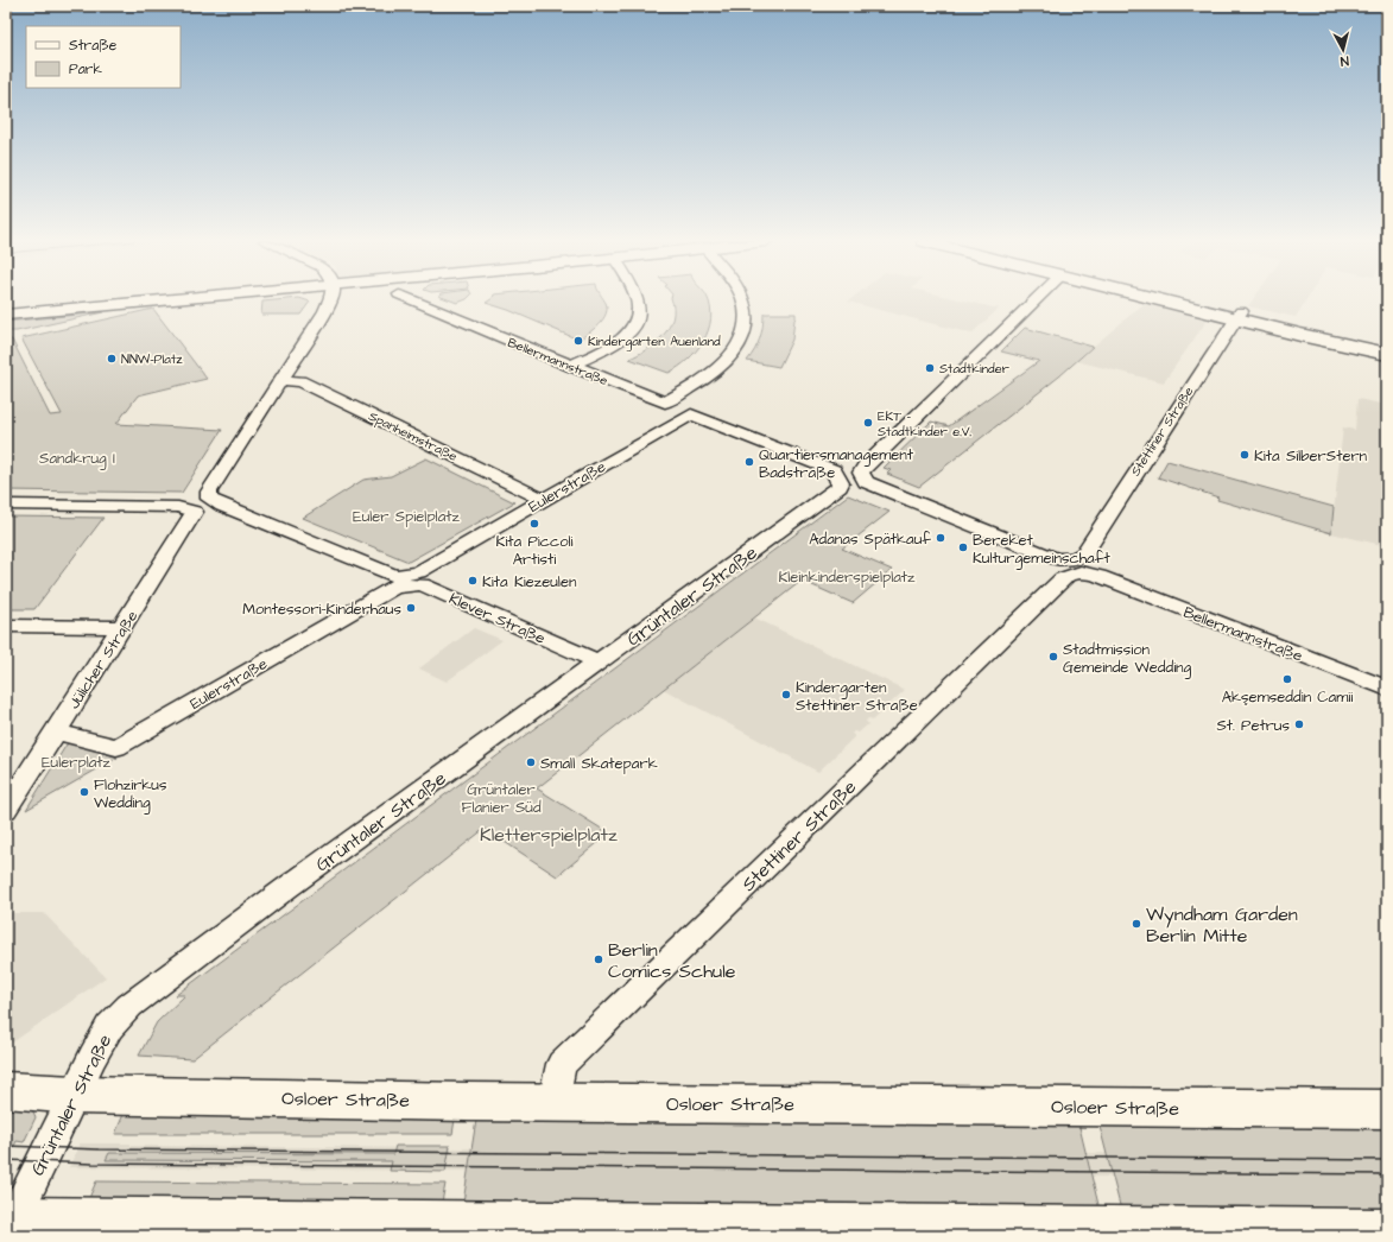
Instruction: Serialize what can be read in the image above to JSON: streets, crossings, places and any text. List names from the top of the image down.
{
  "streets": {
    "main road": ["Osloer Straße"],
    "street": [
      "Bellermannstraße",
      "Stettiner Straße",
      "Spanheimstraße",
      "Eulerstraße",
      "Grüntaler Straße",
      "Klever Straße",
      "Jülicher Straße"
    ]
  },
  "crossings": [
    ["Bellermannstraße", "Stettiner Straße"],
    ["Stettiner Straße", "Osloer Straße"],
    ["Spanheimstraße", "Eulerstraße"],
    ["Eulerstraße", "Grüntaler Straße"],
    ["Eulerstraße", "Klever Straße"],
    ["Eulerstraße", "Jülicher Straße"],
    ["Grüntaler Straße", "Klever Straße"],
    ["Grüntaler Straße", "Osloer Straße"]
  ],
  "parks": [
    "Sandkrug I",
    "Euler Spielplatz",
    "Kleinkinderspielplatz",
    "Eulerplatz",
    "Grüntaler Flanier Süd",
    "Kletterspielplatz"
  ],
  "places": [
    "Kindergarten Auenland",
    "NNW-Platz",
    "Stadtkinder",
    "EKT - Stadtkinder e.V.",
    "Kita SilberStern",
    "Quartiersmanagement Badstraße",
    "Kita Piccoli Artisti",
    "Adanas Spätkauf",
    "Bereket Kulturgemeinschaft",
    "Kita Kiezeulen",
    "Montessori-Kinderhaus",
    "Stadtmission Gemeinde Wedding",
    "Akşemseddin Camii",
    "Kindergarten Stettiner Straße",
    "St. Petrus",
    "Small Skatepark",
    "Flohzirkus Wedding",
    "Wyndham Garden Berlin Mitte",
    "Berlin Comics Schule"
  ],
  "legend": ["Straße", "Park"],
  "north": "bottom"
}
